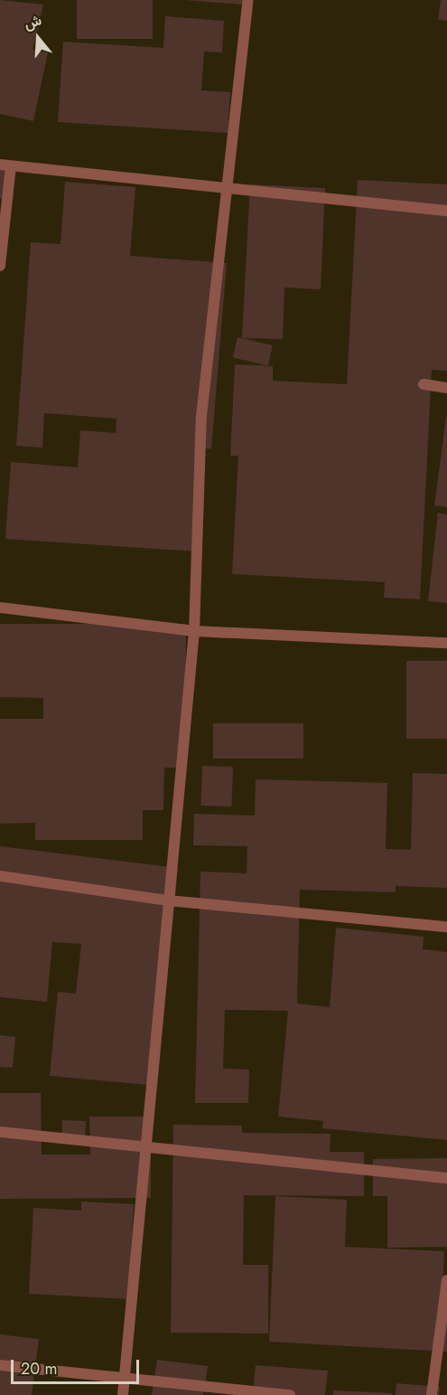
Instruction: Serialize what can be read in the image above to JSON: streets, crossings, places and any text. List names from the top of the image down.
{
  "scale_bar": "20 m",
  "north": "top"
}
